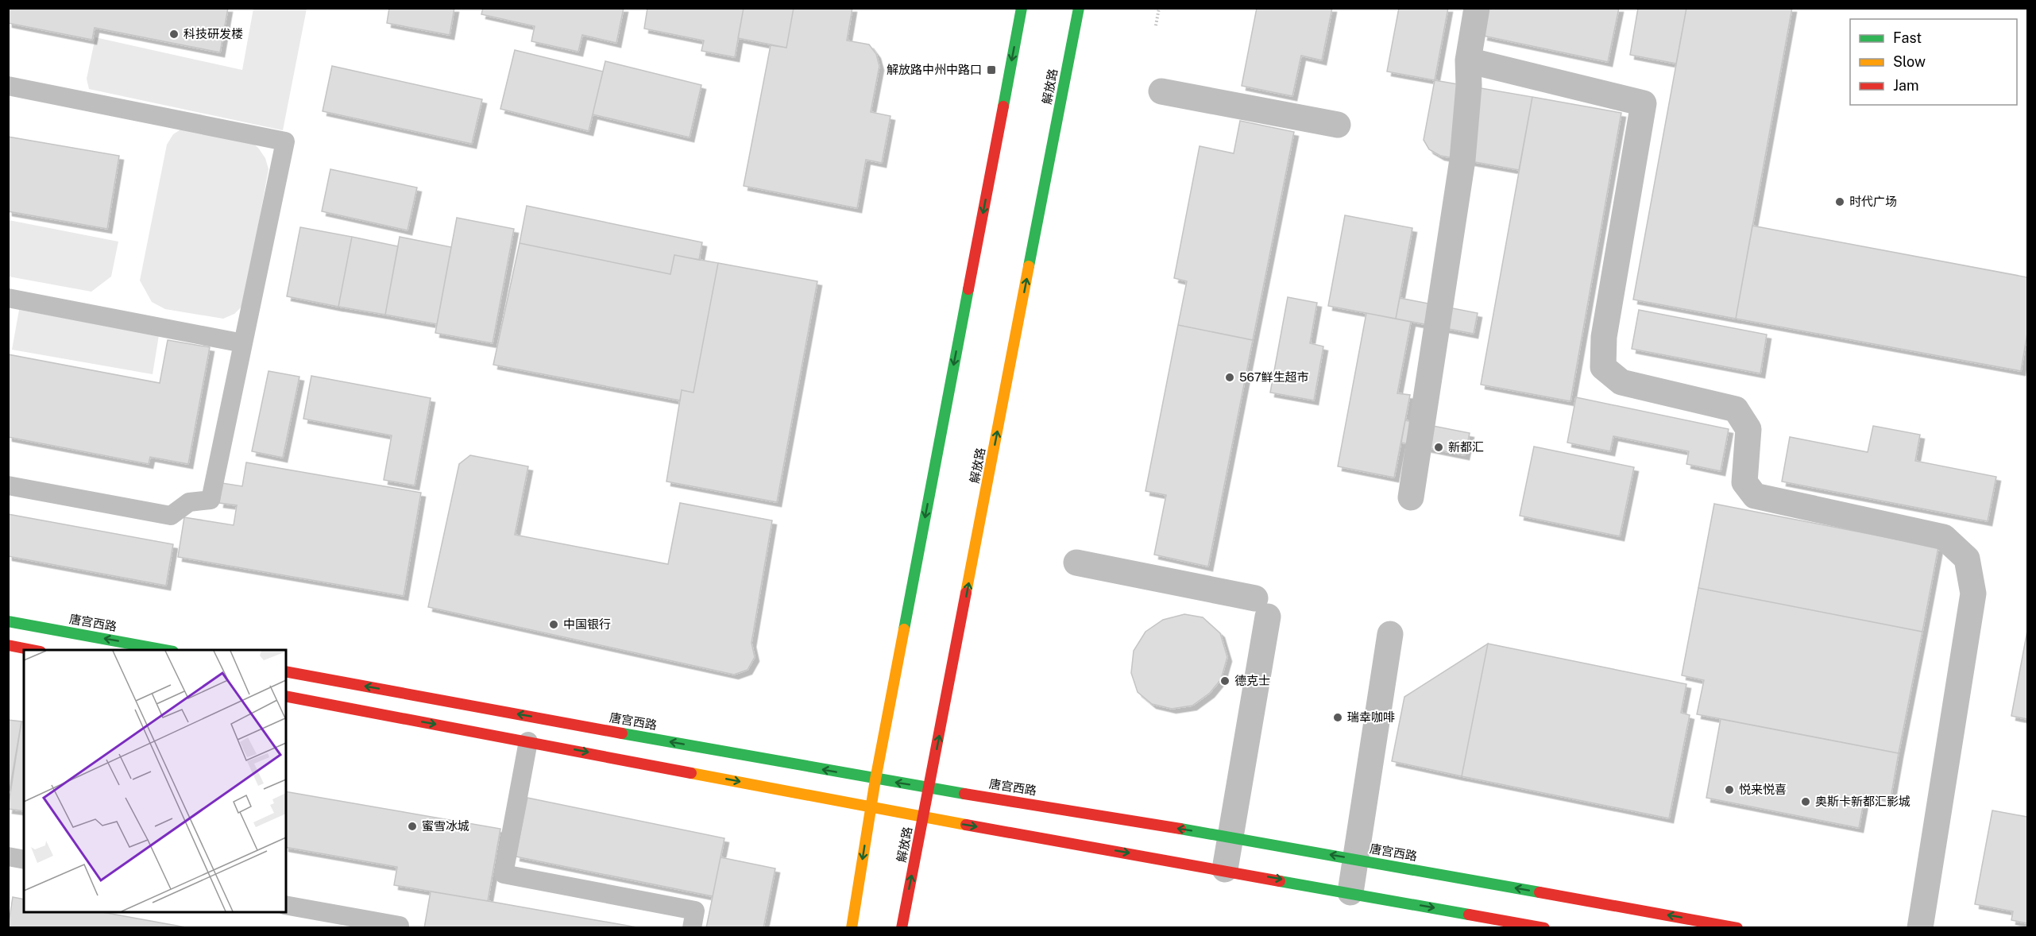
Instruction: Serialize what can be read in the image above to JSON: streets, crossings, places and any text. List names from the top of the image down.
{
  "streets": {
    "main road": ["解放路", "唐宫西路"]
  },
  "crossings": [
    ["解放路", "唐宫西路"]
  ],
  "places": {
    "other": [
      "科技研发楼",
      "时代广场",
      "567鲜生超市",
      "新都汇",
      "中国银行",
      "德克士",
      "瑞幸咖啡",
      "悦来悦喜",
      "奥斯卡新都汇影城",
      "蜜雪冰城"
    ],
    "transit": ["解放路中州中路口"]
  },
  "legend": ["Fast", "Slow", "Jam"]
}
